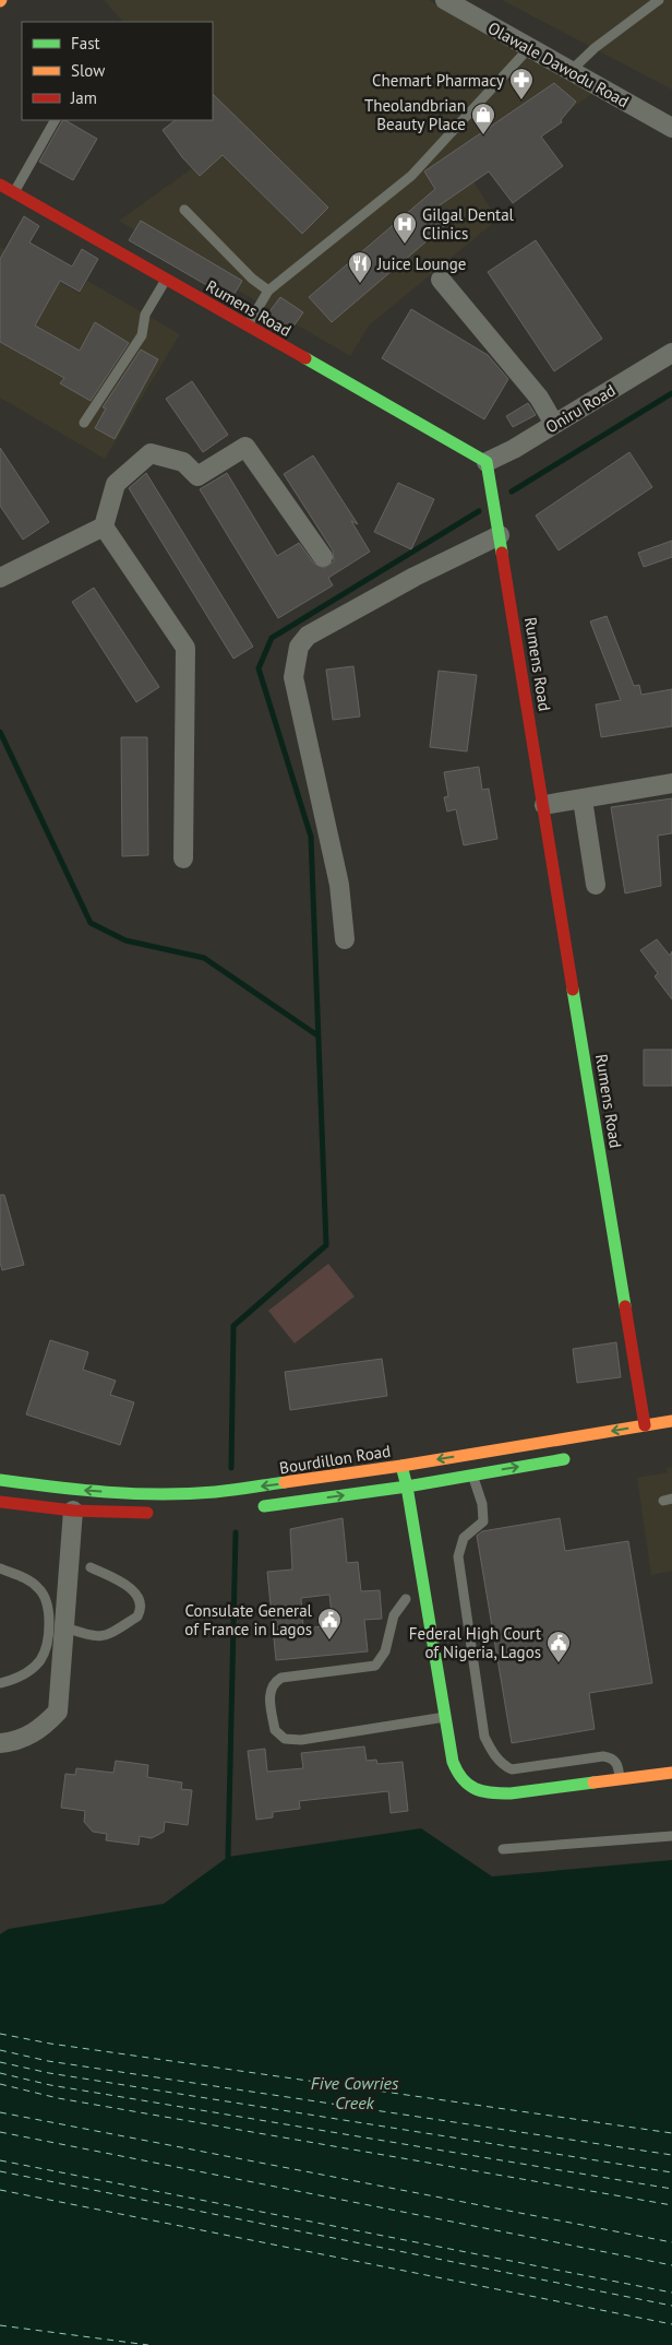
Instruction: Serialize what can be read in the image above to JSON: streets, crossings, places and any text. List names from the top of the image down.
{
  "streets": {
    "street": [
      "Olawale Dawodu Road",
      "Rumens Road",
      "Oniru Road",
      "Bourdillon Road"
    ]
  },
  "crossings": [
    ["Rumens Road", "Oniru Road"],
    ["Rumens Road", "Bourdillon Road"]
  ],
  "water": ["Five Cowries Creek"],
  "places": {
    "pharmacy": ["Chemart Pharmacy"],
    "shop": ["Theolandbrian Beauty Place"],
    "hospital": ["Gilgal Dental Clinics"],
    "restaurant": ["Juice Lounge"],
    "public building": ["Consulate General of France in Lagos", "Federal High Court of Nigeria, Lagos"]
  },
  "legend": ["Fast", "Slow", "Jam"]
}
